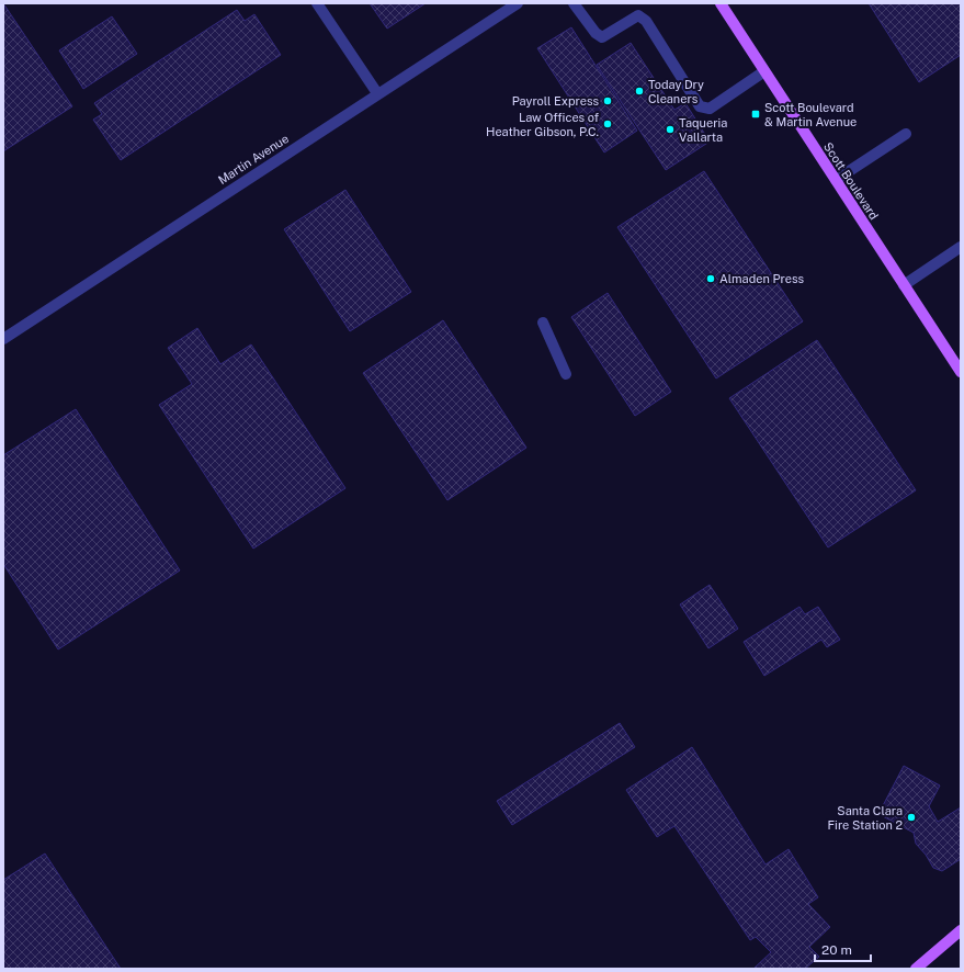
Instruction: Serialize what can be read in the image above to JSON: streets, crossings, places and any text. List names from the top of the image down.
{
  "streets": {
    "main road": ["Scott Boulevard"],
    "street": ["Martin Avenue"]
  },
  "places": {
    "other": [
      "Today Dry Cleaners",
      "Payroll Express",
      "Law Offices of Heather Gibson, P.C.",
      "Taqueria Vallarta",
      "Almaden Press",
      "Santa Clara Fire Station 2"
    ],
    "transit": ["Scott Boulevard & Martin Avenue"]
  },
  "scale_bar": "20 m"
}
